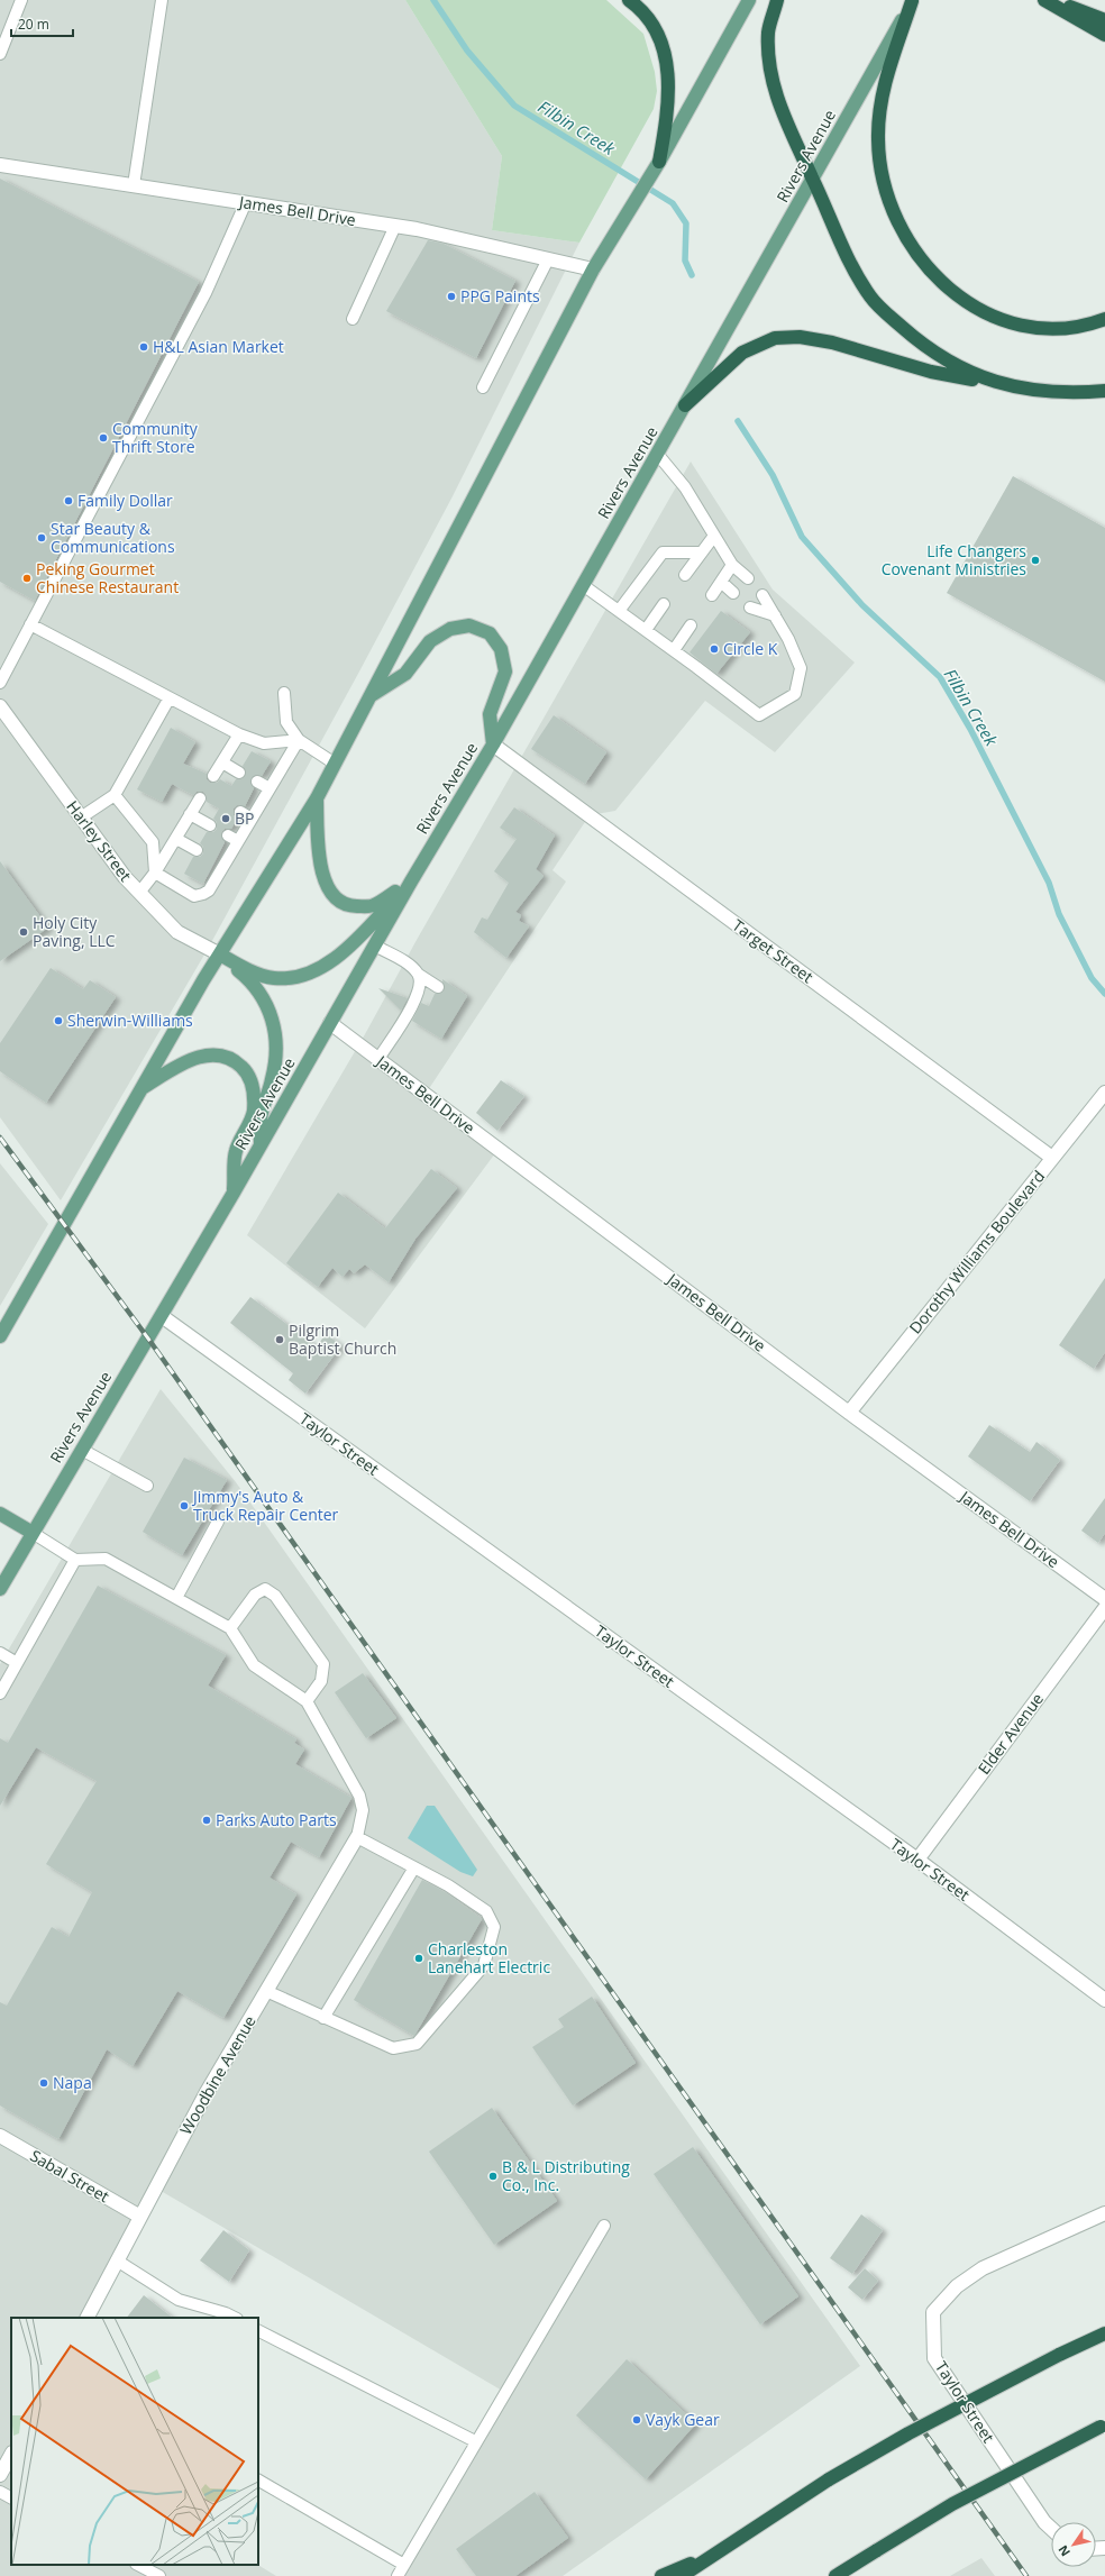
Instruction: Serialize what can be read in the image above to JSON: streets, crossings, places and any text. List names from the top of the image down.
{
  "streets": {
    "main road": ["Rivers Avenue"],
    "street": [
      "James Bell Drive",
      "Harley Street",
      "Target Street",
      "Dorothy Williams Boulevard",
      "Taylor Street",
      "Elder Avenue",
      "Woodbine Avenue",
      "Sabal Street"
    ]
  },
  "crossings": [
    ["Rivers Avenue", "James Bell Drive"],
    ["Rivers Avenue", "Target Street"],
    ["Rivers Avenue", "Taylor Street"],
    ["James Bell Drive", "Dorothy Williams Boulevard"],
    ["Target Street", "Dorothy Williams Boulevard"],
    ["Taylor Street", "Elder Avenue"],
    ["Woodbine Avenue", "Sabal Street"]
  ],
  "water": ["Filbin Creek"],
  "places": [
    "PPG Paints",
    "H&L Asian Market",
    "Community Thrift Store",
    "Family Dollar",
    "Star Beauty & Communications",
    "Life Changers Covenant Ministries",
    "Peking Gourmet Chinese Restaurant",
    "Circle K",
    "BP",
    "Holy City Paving, LLC",
    "Sherwin-Williams",
    "Pilgrim Baptist Church",
    "Jimmy's Auto & Truck Repair Center",
    "Parks Auto Parts",
    "Charleston Lanehart Electric",
    "Napa",
    "B & L Distributing Co., Inc.",
    "Vayk Gear"
  ],
  "scale_bar": "20 m",
  "north": "bottom left"
}
